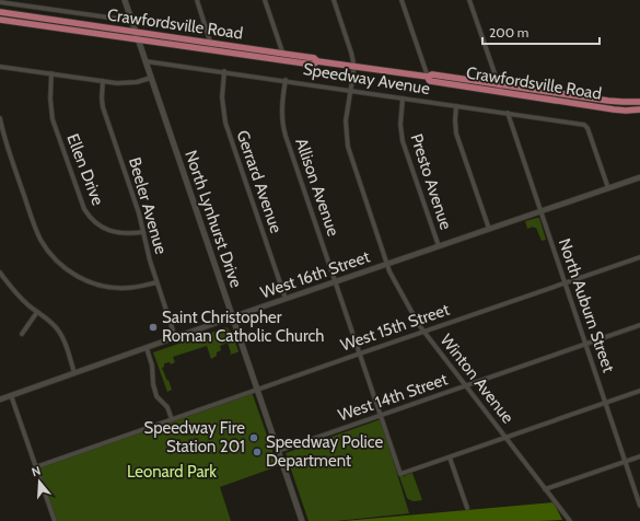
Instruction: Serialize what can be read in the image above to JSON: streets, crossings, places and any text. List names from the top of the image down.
{
  "streets": {
    "main road": ["Crawfordsville Road", "North Lynhurst Drive"],
    "street": [
      "Speedway Avenue",
      "Ellen Drive",
      "Gerrard Avenue",
      "Presto Avenue",
      "Allison Avenue",
      "Beeler Avenue",
      "West 16th Street",
      "North Auburn Street",
      "West 15th Street",
      "Winton Avenue",
      "West 14th Street"
    ]
  },
  "crossings": [
    ["Crawfordsville Road", "North Lynhurst Drive"],
    ["Crawfordsville Road", "Winton Avenue"],
    ["Speedway Avenue", "Gerrard Avenue"],
    ["Speedway Avenue", "Presto Avenue"],
    ["Speedway Avenue", "Allison Avenue"],
    ["Speedway Avenue", "North Lynhurst Drive"],
    ["Speedway Avenue", "West 16th Street"],
    ["Speedway Avenue", "North Auburn Street"],
    ["Speedway Avenue", "Winton Avenue"],
    ["Ellen Drive", "Beeler Avenue"],
    ["Gerrard Avenue", "West 16th Street"],
    ["Presto Avenue", "West 16th Street"],
    ["Allison Avenue", "West 16th Street"],
    ["Allison Avenue", "West 15th Street"],
    ["Allison Avenue", "West 14th Street"],
    ["Beeler Avenue", "West 16th Street"],
    ["North Lynhurst Drive", "West 16th Street"],
    ["North Lynhurst Drive", "West 15th Street"],
    ["North Lynhurst Drive", "West 14th Street"],
    ["West 16th Street", "North Auburn Street"],
    ["West 16th Street", "Winton Avenue"],
    ["North Auburn Street", "West 15th Street"],
    ["North Auburn Street", "West 14th Street"],
    ["West 15th Street", "Winton Avenue"],
    ["Winton Avenue", "West 14th Street"]
  ],
  "parks": ["Leonard Park"],
  "places": ["Saint Christopher Roman Catholic Church", "Speedway Fire Station 201", "Speedway Police Department"],
  "scale_bar": "200 m",
  "north": "top"
}
